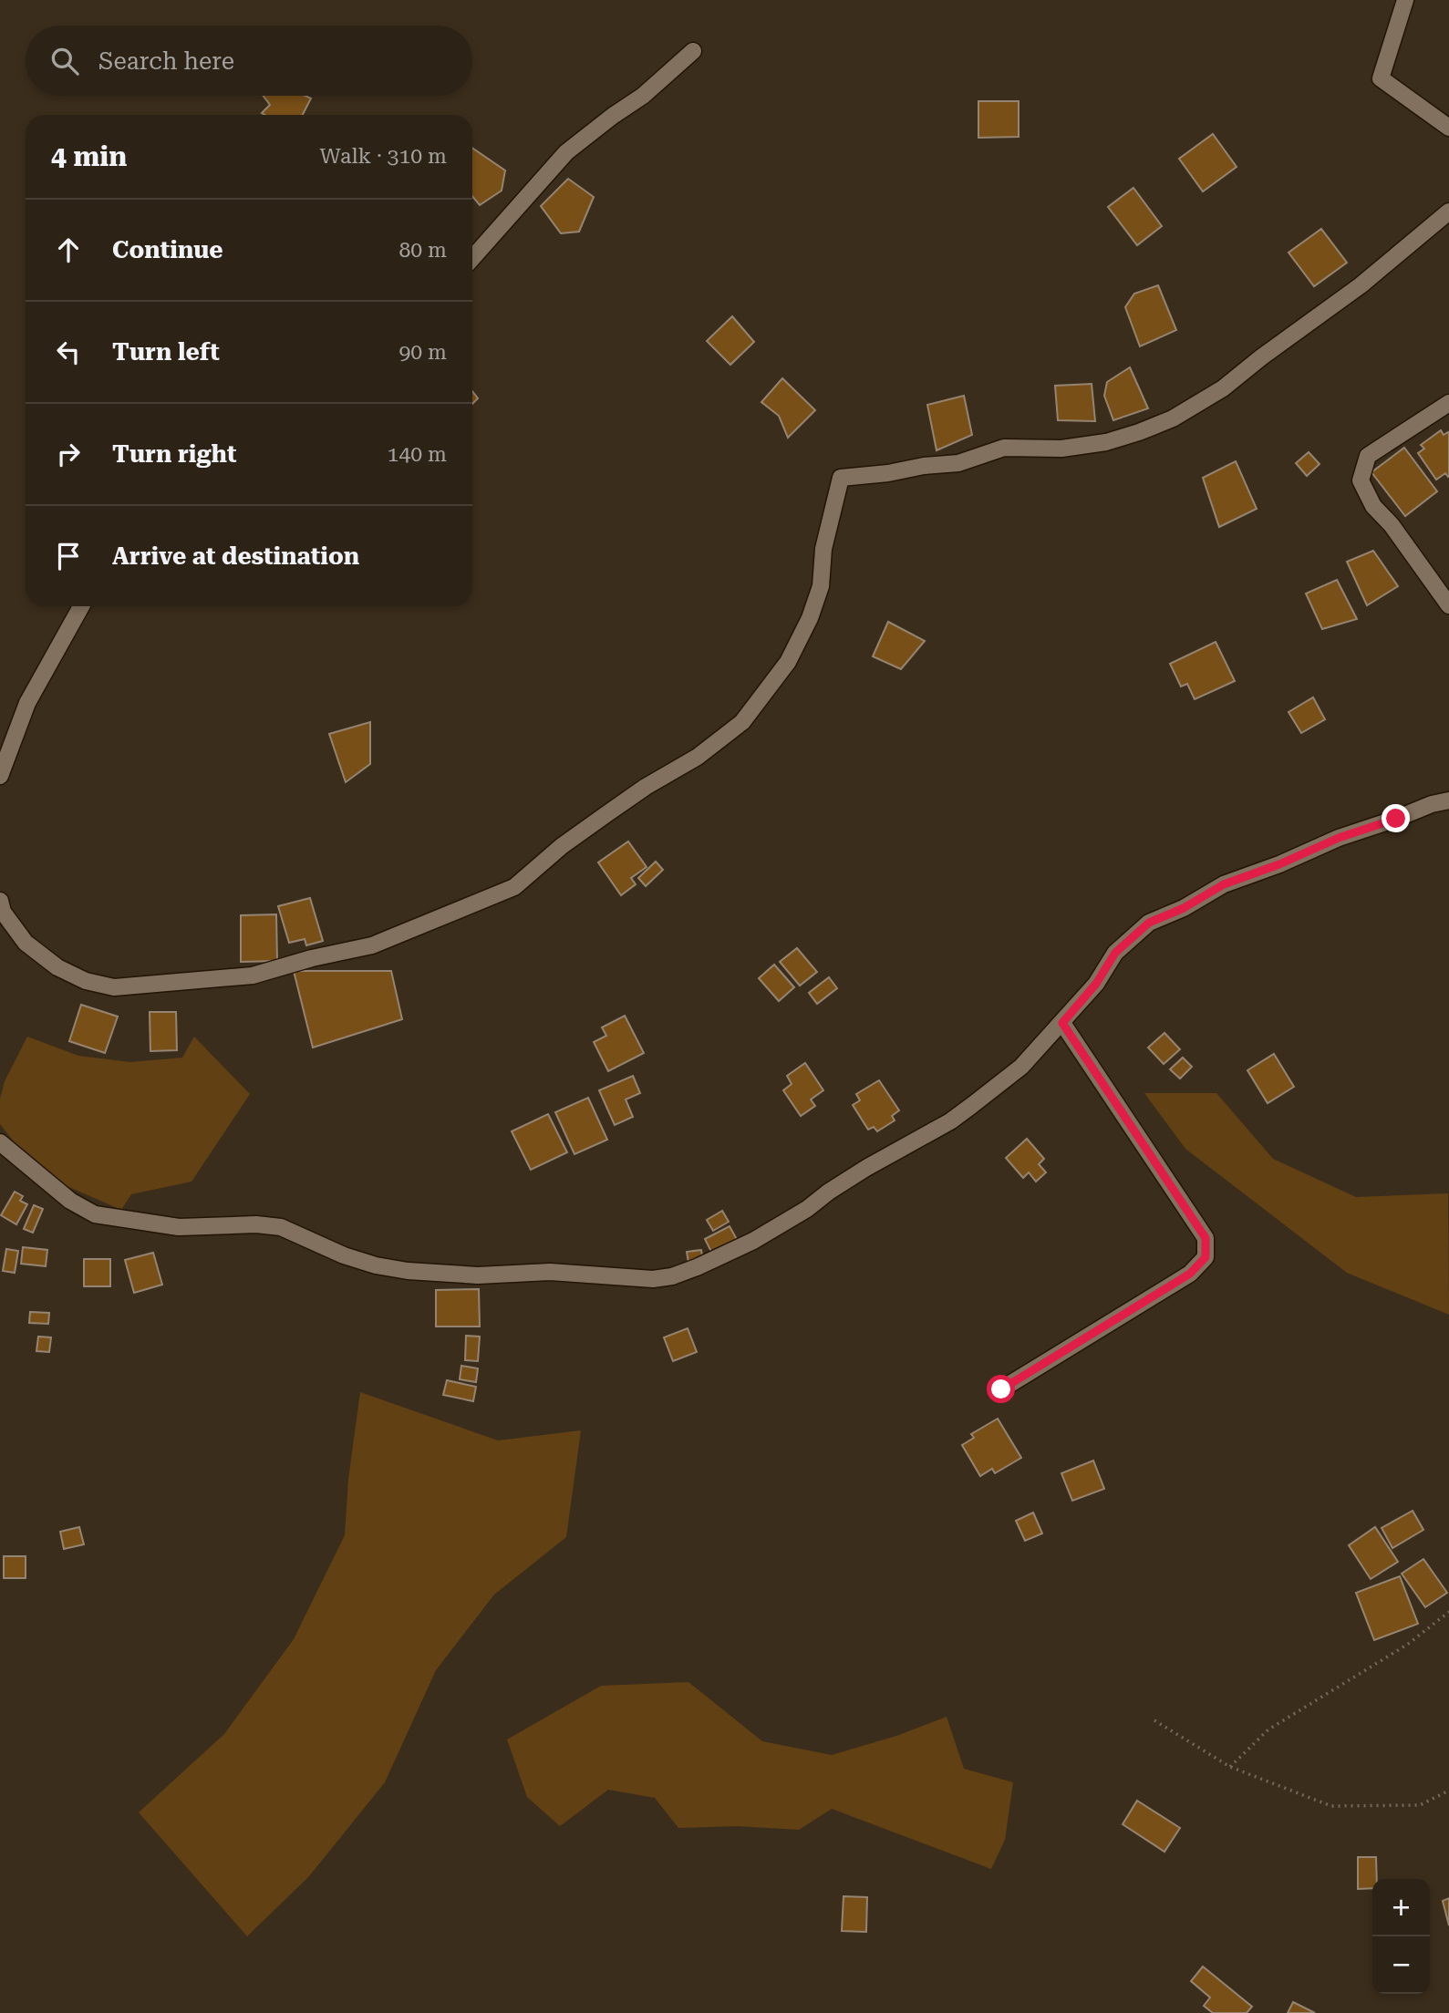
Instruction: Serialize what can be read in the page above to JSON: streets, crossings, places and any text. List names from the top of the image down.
{
  "page": {
    "search": "Search here",
    "heading": ["4 min", "Walk · 310 m"],
    "list": [
      ["Continue", "80 m"],
      ["Turn left", "90 m"],
      ["Turn right", "140 m"],
      "Arrive at destination"
    ],
    "map_buttons": ["+", "−"]
  }
}
